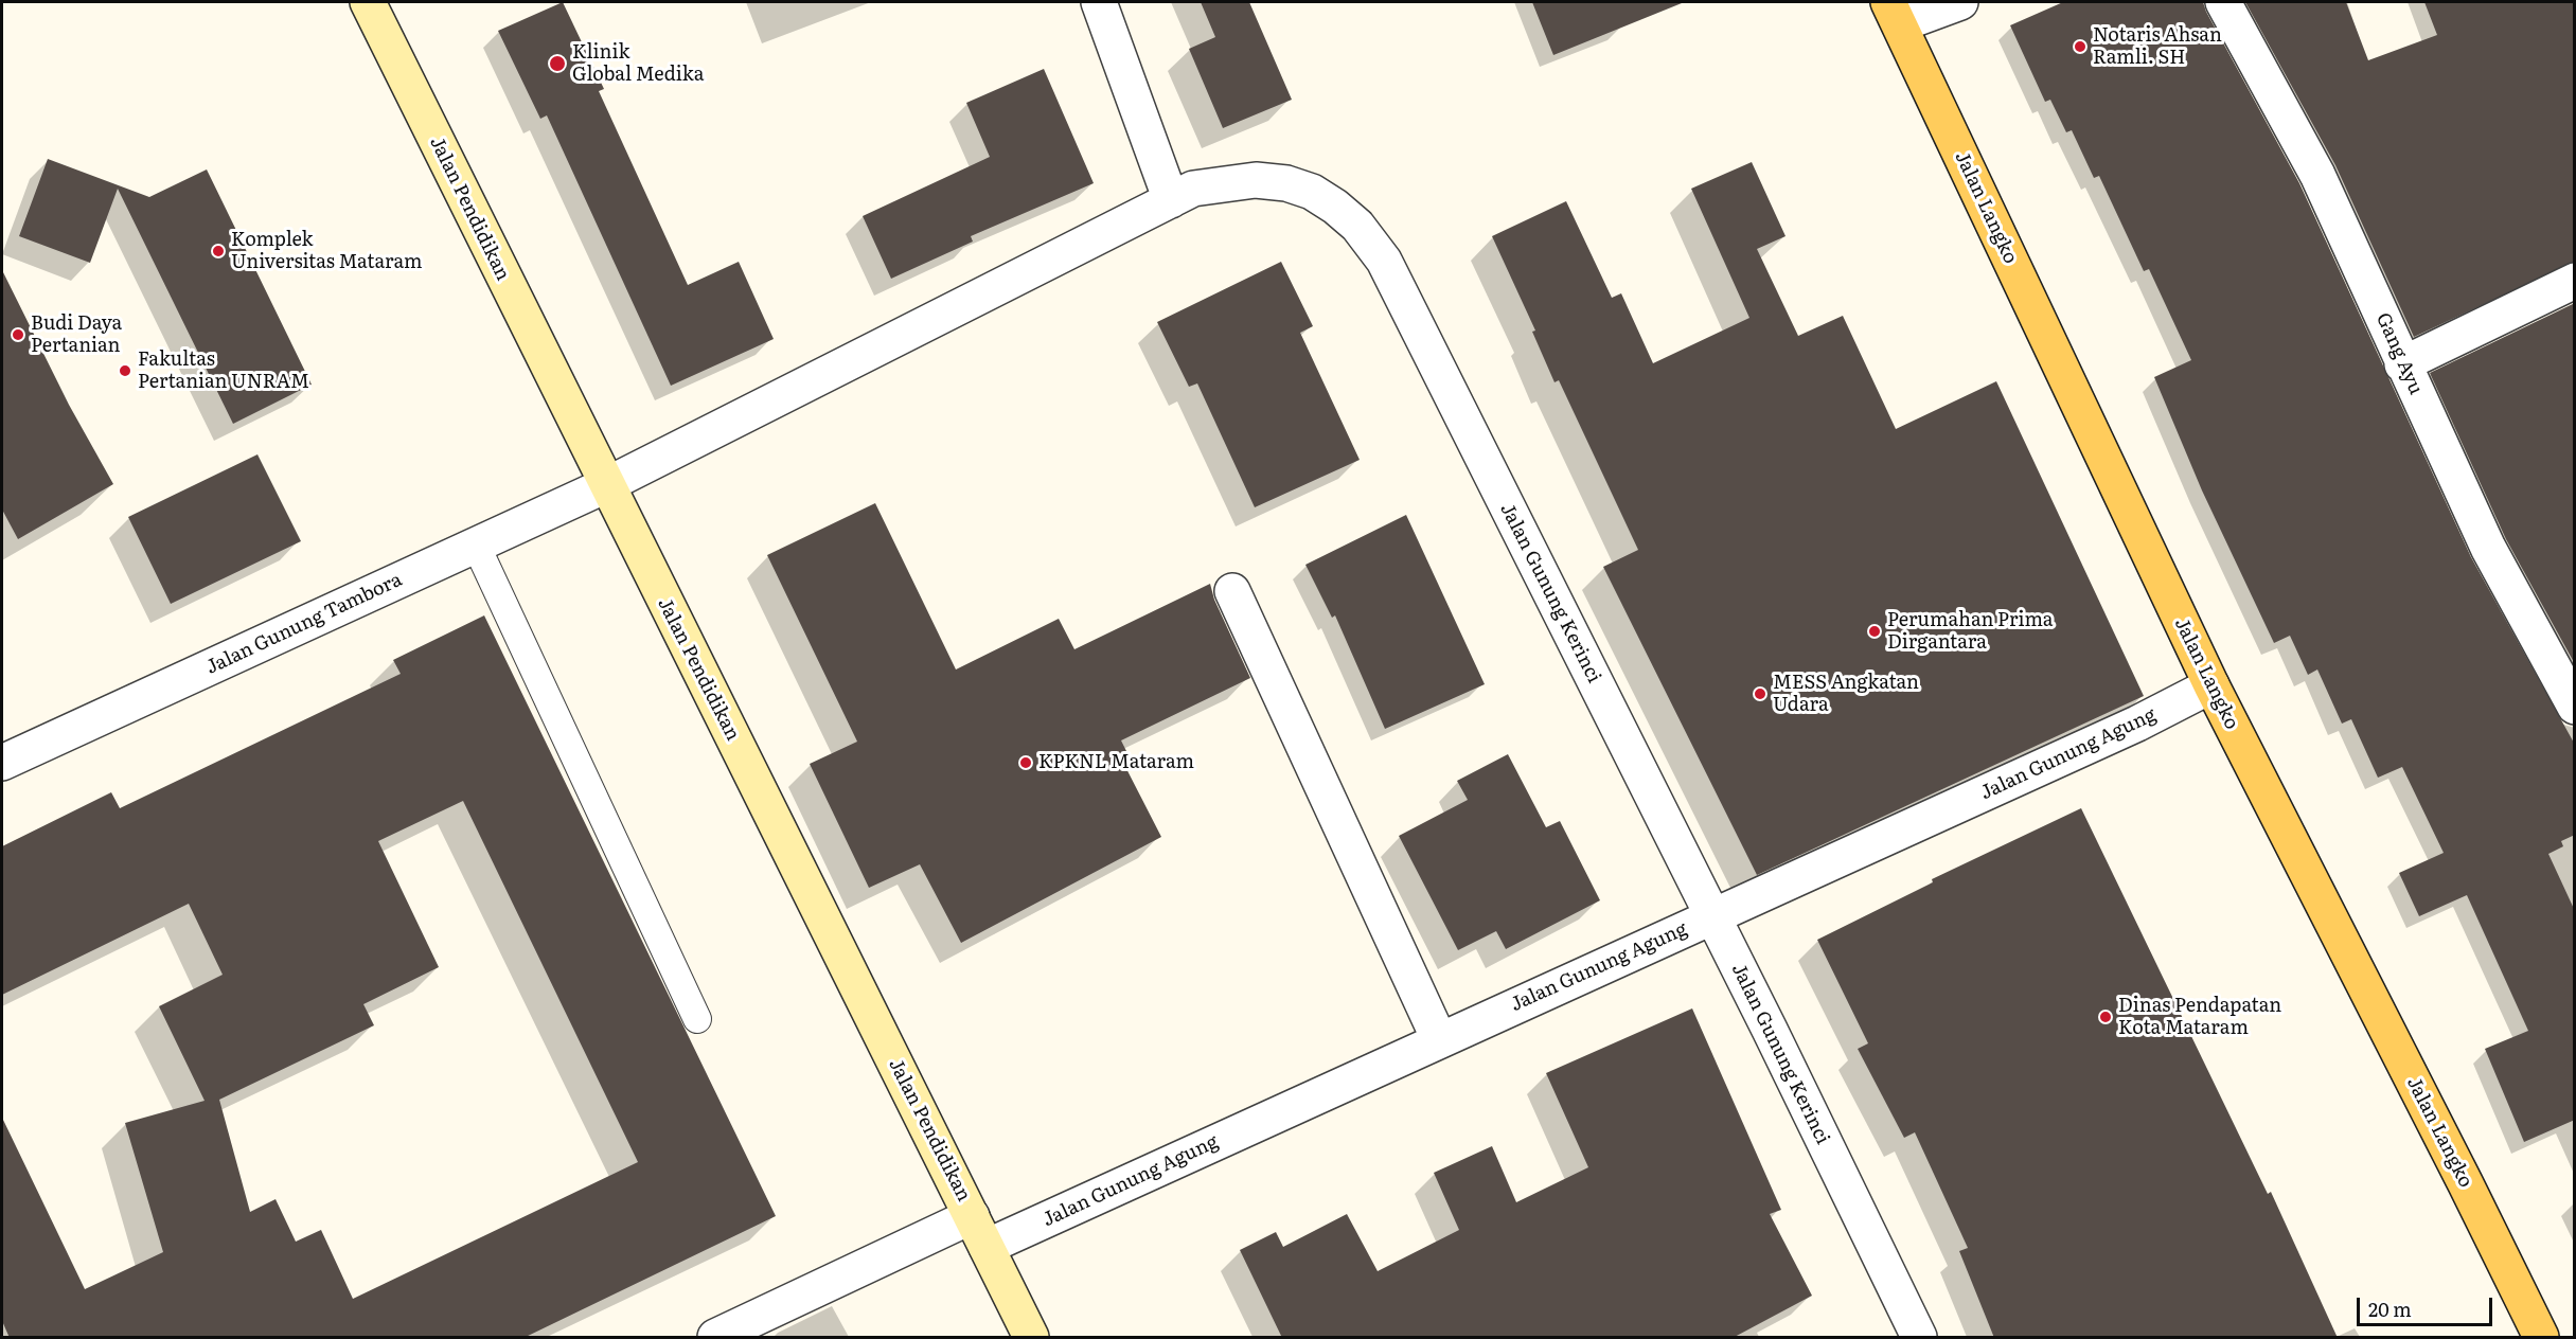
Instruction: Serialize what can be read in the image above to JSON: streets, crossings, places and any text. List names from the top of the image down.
{
  "streets": {
    "main road": ["Jalan Langko", "Jalan Pendidikan"],
    "street": [
      "Gang Ayu",
      "Jalan Gunung Kerinci",
      "Jalan Gunung Tambora",
      "Jalan Gunung Agung"
    ]
  },
  "crossings": [
    ["Jalan Langko", "Jalan Gunung Agung"],
    ["Jalan Pendidikan", "Jalan Gunung Kerinci"],
    ["Jalan Pendidikan", "Jalan Gunung Tambora"],
    ["Jalan Pendidikan", "Jalan Gunung Agung"],
    ["Jalan Gunung Kerinci", "Jalan Gunung Tambora"],
    ["Jalan Gunung Kerinci", "Jalan Gunung Agung"]
  ],
  "places": [
    "Notaris Ahsan Ramli. SH",
    "Klinik Global Medika",
    "Komplek Universitas Mataram",
    "Budi Daya Pertanian",
    "Fakultas Pertanian UNRAM",
    "Perumahan Prima Dirgantara",
    "MESS Angkatan Udara",
    "KPKNL Mataram",
    "Dinas Pendapatan Kota Mataram"
  ],
  "scale_bar": "20 m"
}
